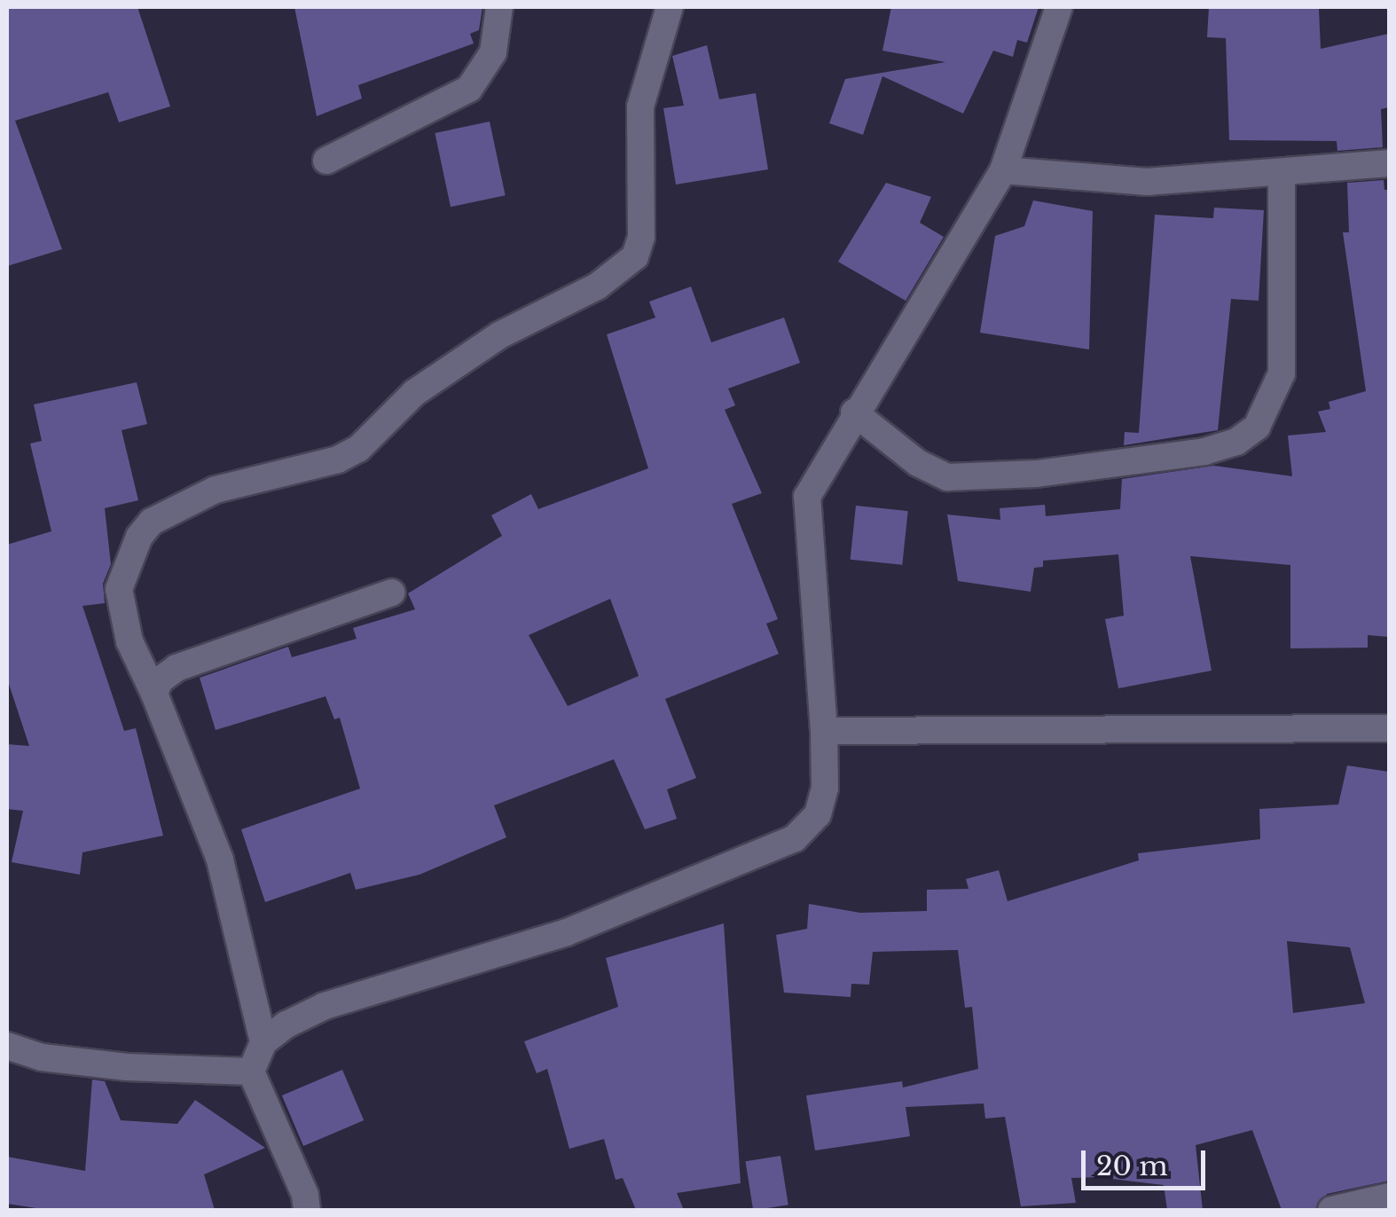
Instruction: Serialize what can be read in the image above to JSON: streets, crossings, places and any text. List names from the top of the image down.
{
  "scale_bar": "20 m"
}
